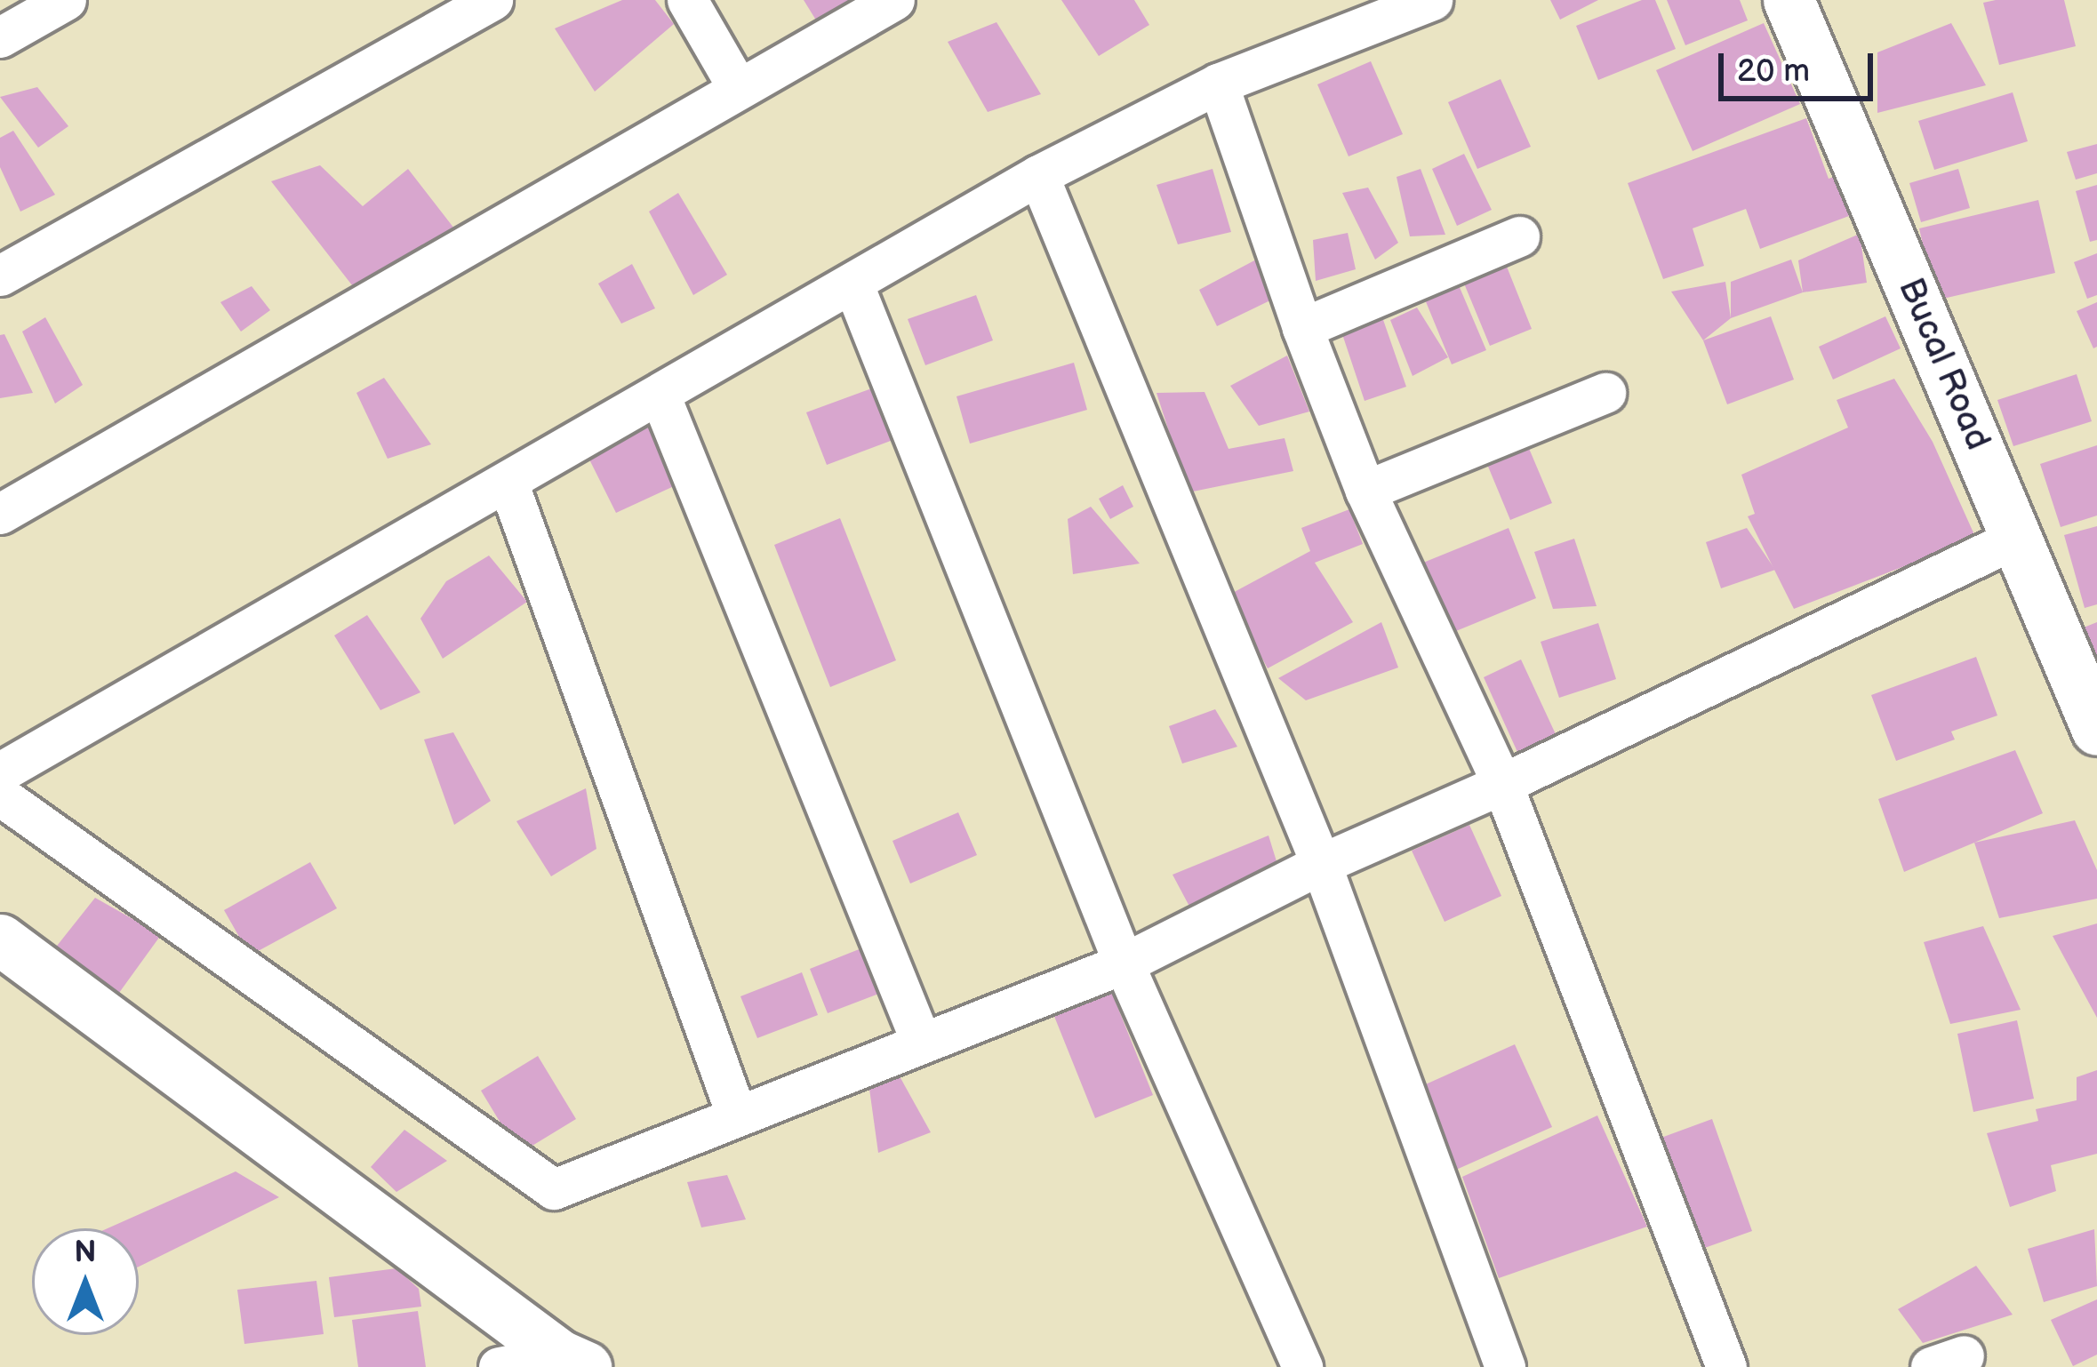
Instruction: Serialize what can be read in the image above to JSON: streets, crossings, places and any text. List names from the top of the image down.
{
  "streets": {
    "street": ["Bucal Road"]
  },
  "scale_bar": "20 m",
  "north": "top"
}
